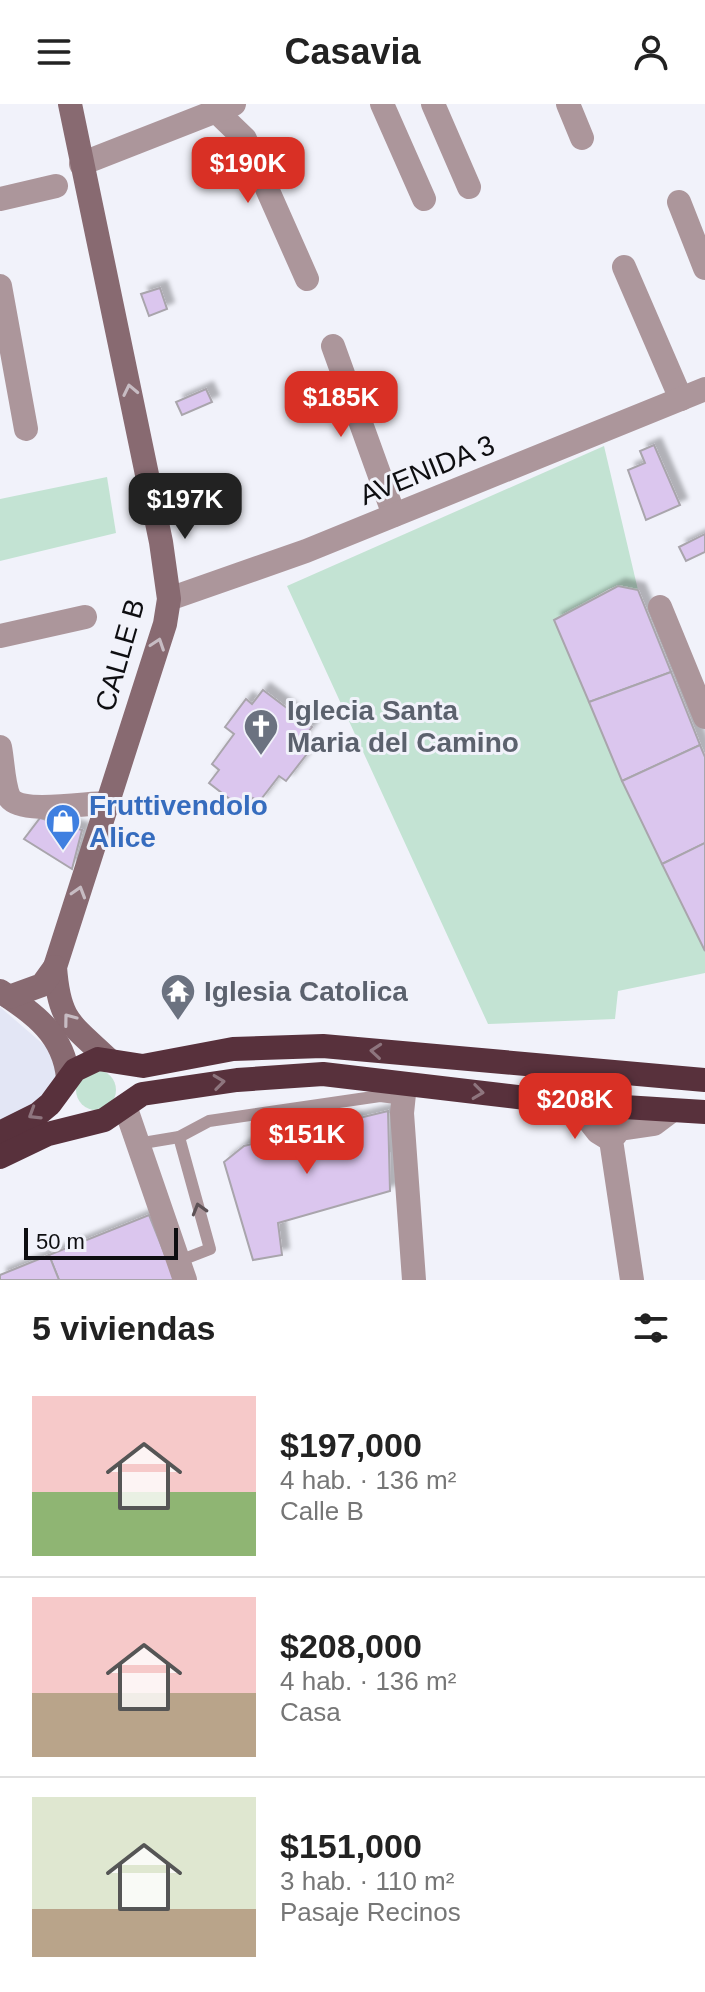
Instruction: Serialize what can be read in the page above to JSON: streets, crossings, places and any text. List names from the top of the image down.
{
  "streets": {
    "street": ["AVENIDA 3", "CALLE B"]
  },
  "crossings": [
    ["AVENIDA 3", "CALLE B"]
  ],
  "places": {
    "church": ["Iglecia Santa Maria del Camino"],
    "shop": ["Fruttivendolo Alice"],
    "temple": ["Iglesia Catolica"]
  },
  "scale_bar": "50 m",
  "page": {
    "header": "Casavia",
    "price": [
      "$190K",
      "$185K",
      "$197K",
      "$208K",
      "$151K"
    ],
    "scale": "50 m",
    "heading": "5 viviendas",
    "list": [
      {
        "name": "$197,000",
        "note": "4 hab. · 136 m² · Calle B"
      },
      {
        "name": "$208,000",
        "note": "4 hab. · 136 m² · Casa"
      },
      {
        "name": "$151,000",
        "note": "3 hab. · 110 m² · Pasaje Recinos"
      }
    ]
  }
}
